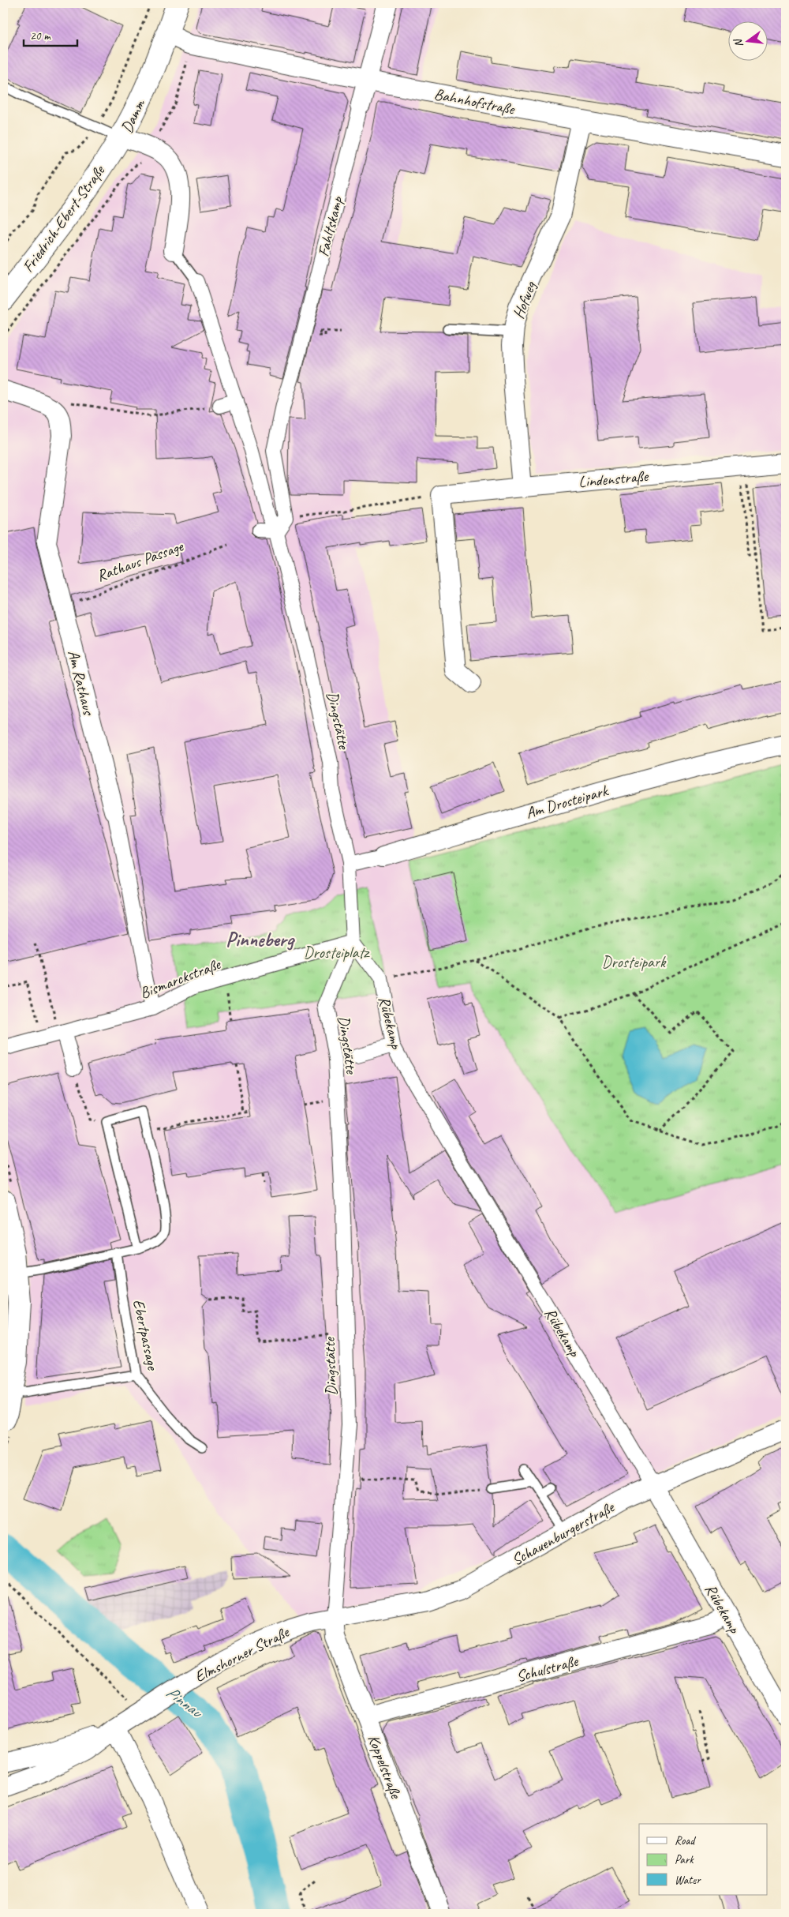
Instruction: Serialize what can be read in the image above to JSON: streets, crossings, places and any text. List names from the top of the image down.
{
  "streets": {
    "main road": ["Damm", "Friedrich-Ebert-Straße"],
    "street": [
      "Bahnhofstraße",
      "Fahltskamp",
      "Hofweg",
      "Lindenstraße",
      "Am Rathaus",
      "Dingstätte",
      "Am Drosteipark",
      "Bismarckstraße",
      "Rübekamp",
      "Schauenburgerstraße",
      "Elmshorner Straße",
      "Schulstraße",
      "Koppelstraße"
    ],
    "lane": ["Ebertpassage"],
    "path": ["Rathaus Passage"]
  },
  "crossings": [
    ["Bahnhofstraße", "Damm"],
    ["Bahnhofstraße", "Fahltskamp"],
    ["Bahnhofstraße", "Hofweg"],
    ["Damm", "Friedrich-Ebert-Straße"],
    ["Fahltskamp", "Dingstätte"],
    ["Hofweg", "Lindenstraße"],
    ["Rathaus Passage", "Am Rathaus"],
    ["Am Rathaus", "Bismarckstraße"],
    ["Dingstätte", "Am Drosteipark"],
    ["Dingstätte", "Bismarckstraße"],
    ["Dingstätte", "Rübekamp"],
    ["Dingstätte", "Schauenburgerstraße"],
    ["Dingstätte", "Elmshorner Straße"],
    ["Dingstätte", "Koppelstraße"],
    ["Bismarckstraße", "Rübekamp"],
    ["Rübekamp", "Schauenburgerstraße"],
    ["Rübekamp", "Schulstraße"],
    ["Schauenburgerstraße", "Elmshorner Straße"],
    ["Schauenburgerstraße", "Koppelstraße"],
    ["Elmshorner Straße", "Koppelstraße"],
    ["Schulstraße", "Koppelstraße"]
  ],
  "districts": ["Pinneberg"],
  "water": ["Pinnau"],
  "parks": ["Drosteiplatz", "Drosteipark"],
  "legend": ["Road", "Park", "Water"],
  "scale_bar": "20 m",
  "north": "left"
}
